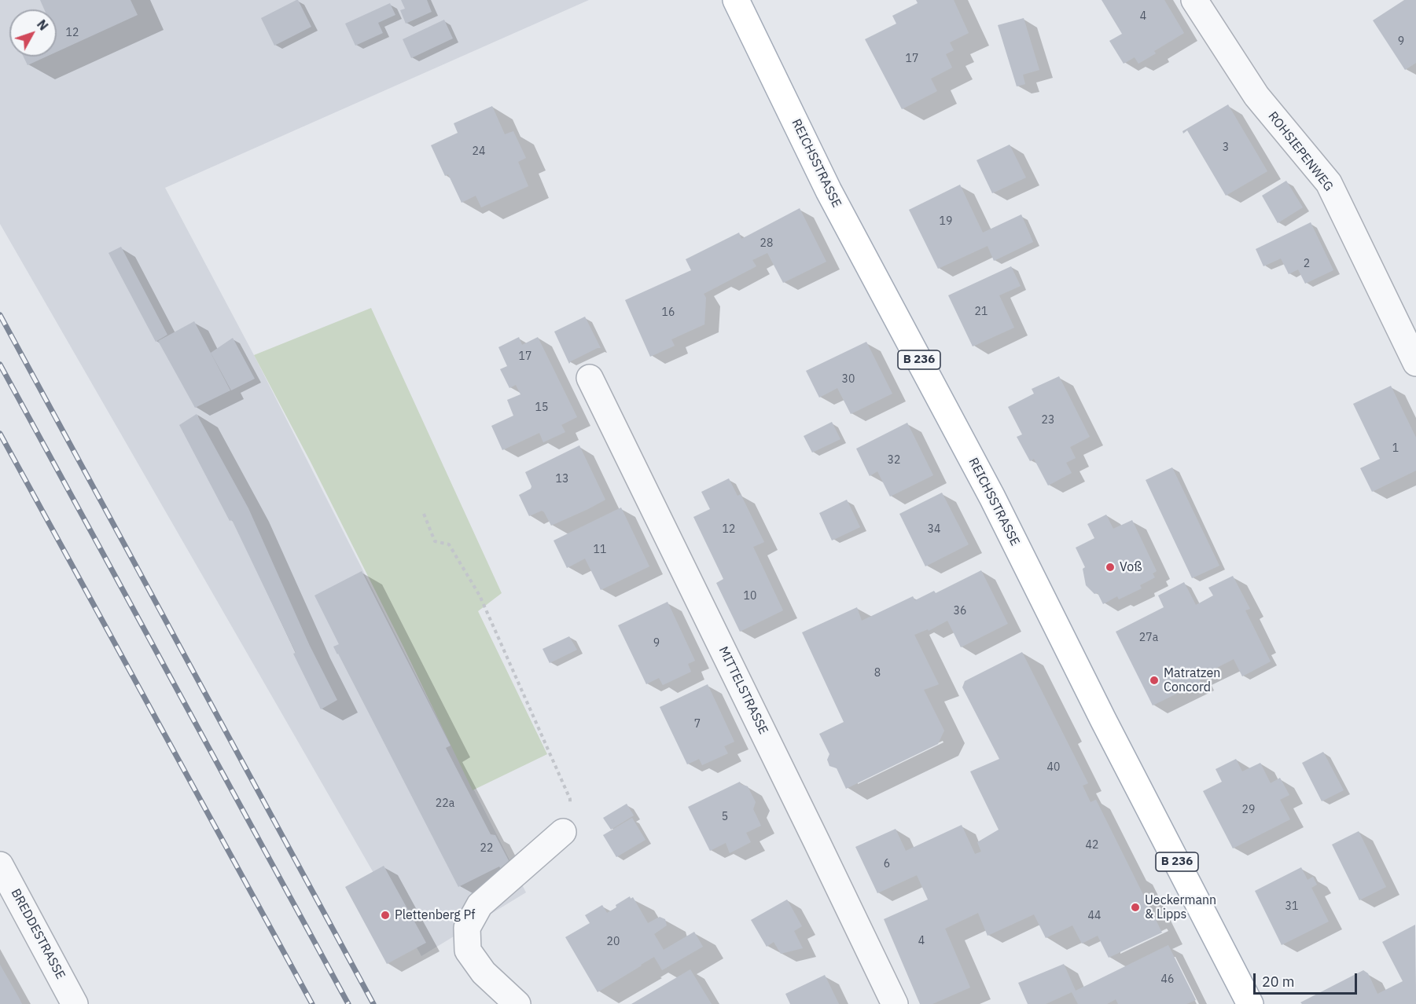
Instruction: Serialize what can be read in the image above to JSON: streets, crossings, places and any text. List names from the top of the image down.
{
  "streets": {
    "main road": ["REICHSSTRASSE", "B 236"],
    "street": ["ROHSIEPENWEG", "MITTELSTRASSE", "BREDDESTRASSE"]
  },
  "places": [
    "Voß",
    "Matratzen Concord",
    "Ueckermann & Lipps",
    "Plettenberg Pf"
  ],
  "house_numbers": [
    "4",
    "12",
    "9",
    "17",
    "3",
    "24",
    "19",
    "28",
    "2",
    "21",
    "16",
    "17",
    "30",
    "15",
    "23",
    "1",
    "32",
    "13",
    "12",
    "34",
    "11",
    "10",
    "36",
    "27a",
    "9",
    "8",
    "7",
    "40",
    "22a",
    "29",
    "5",
    "42",
    "22",
    "6",
    "31",
    "44",
    "4",
    "20",
    "46"
  ],
  "scale_bar": "20 m",
  "north": "top right"
}
